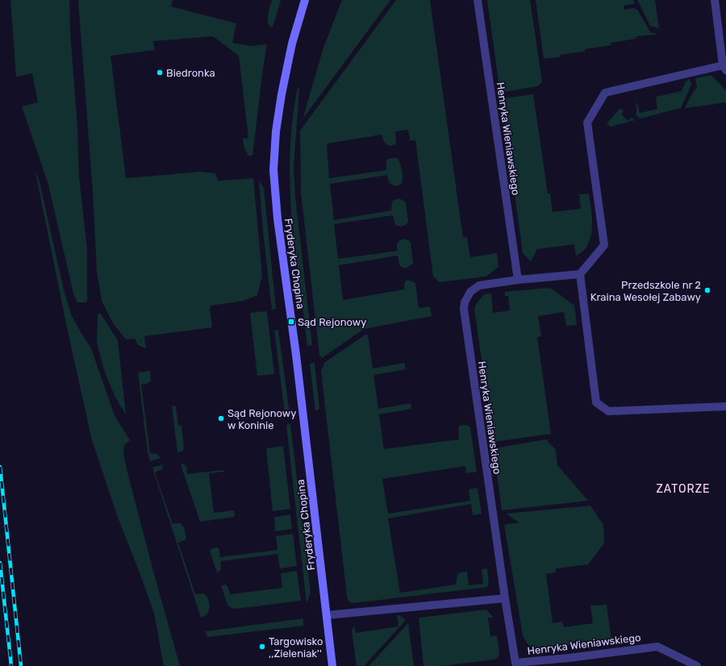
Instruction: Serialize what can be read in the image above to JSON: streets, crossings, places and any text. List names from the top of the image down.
{
  "streets": {
    "street": ["Henryka Wieniawskiego", "Fryderyka Chopina"]
  },
  "districts": ["ZATORZE"],
  "places": {
    "other": [
      "Biedronka",
      "Przedszkole nr 2 Kraina Wesołej Zabawy",
      "Sąd Rejonowy w Koninie",
      "Targowisko ,,Zieleniak''"
    ],
    "transit": ["Sąd Rejonowy"]
  }
}
